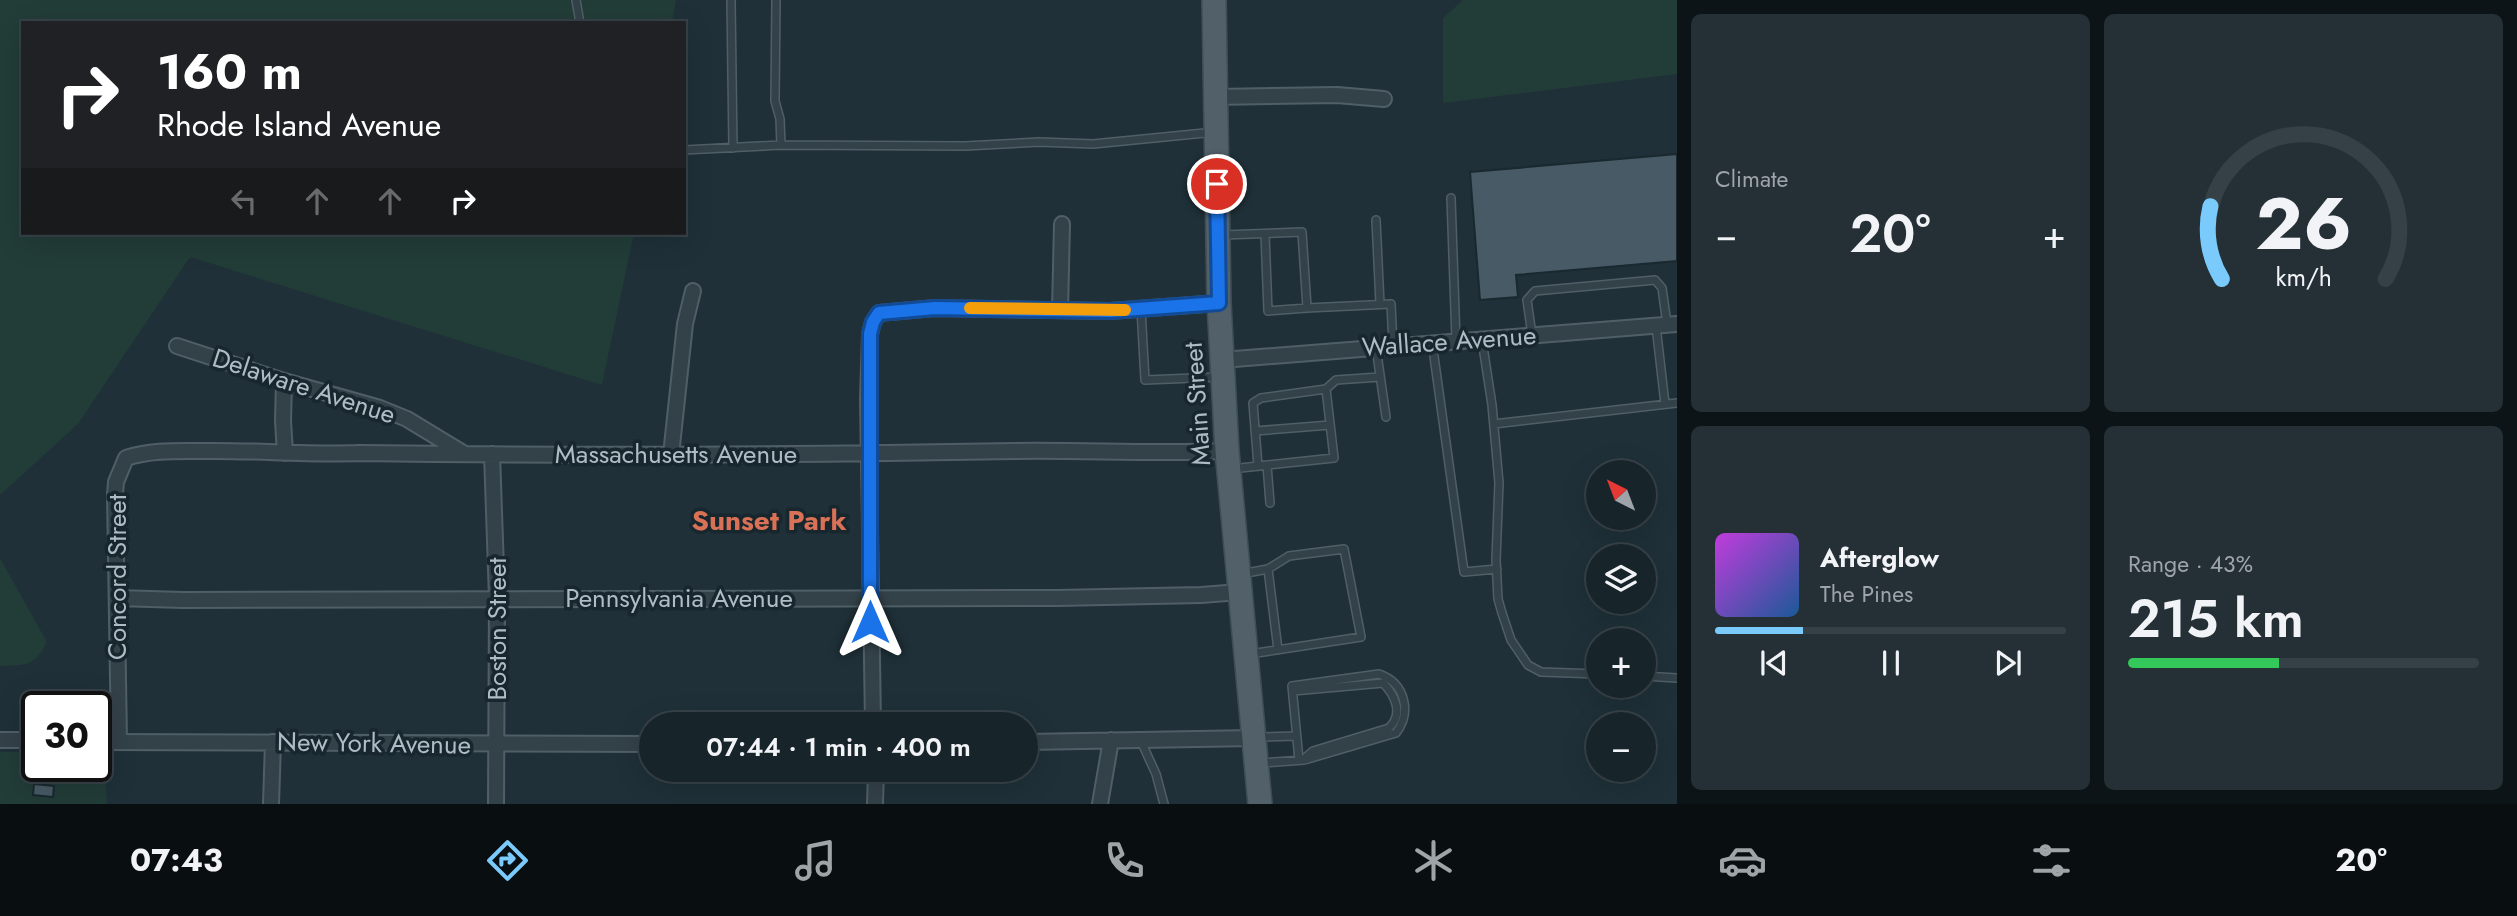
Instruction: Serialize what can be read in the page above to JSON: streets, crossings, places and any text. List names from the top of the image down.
{
  "streets": {
    "main road": ["Main Street"],
    "street": [
      "Wallace Avenue",
      "Delaware Avenue",
      "Massachusetts Avenue",
      "Concord Street",
      "Pennsylvania Avenue",
      "Boston Street",
      "New York Avenue"
    ]
  },
  "crossings": [
    ["Wallace Avenue", "Main Street"],
    ["Delaware Avenue", "Massachusetts Avenue"],
    ["Main Street", "Massachusetts Avenue"],
    ["Main Street", "Pennsylvania Avenue"],
    ["Massachusetts Avenue", "Concord Street"],
    ["Massachusetts Avenue", "Boston Street"],
    ["Concord Street", "Pennsylvania Avenue"],
    ["Concord Street", "New York Avenue"],
    ["Pennsylvania Avenue", "Boston Street"],
    ["Boston Street", "New York Avenue"]
  ],
  "districts": ["Sunset Park"],
  "north": "top left",
  "page": {
    "tile": [
      "Climate",
      ["Range · 43%", "215 km"]
    ],
    "turn": ["160 m", "Rhode Island Avenue"],
    "heat": ["−", "20°", "+"],
    "map_buttons": ["+", "−"],
    "song": ["Afterglow", "The Pines"],
    "limit": "30",
    "trip": "07:44 · 1 min · 400 m",
    "tabs": ["07:43", "20°"],
    "gauge": ["26", "km/h"]
  }
}
